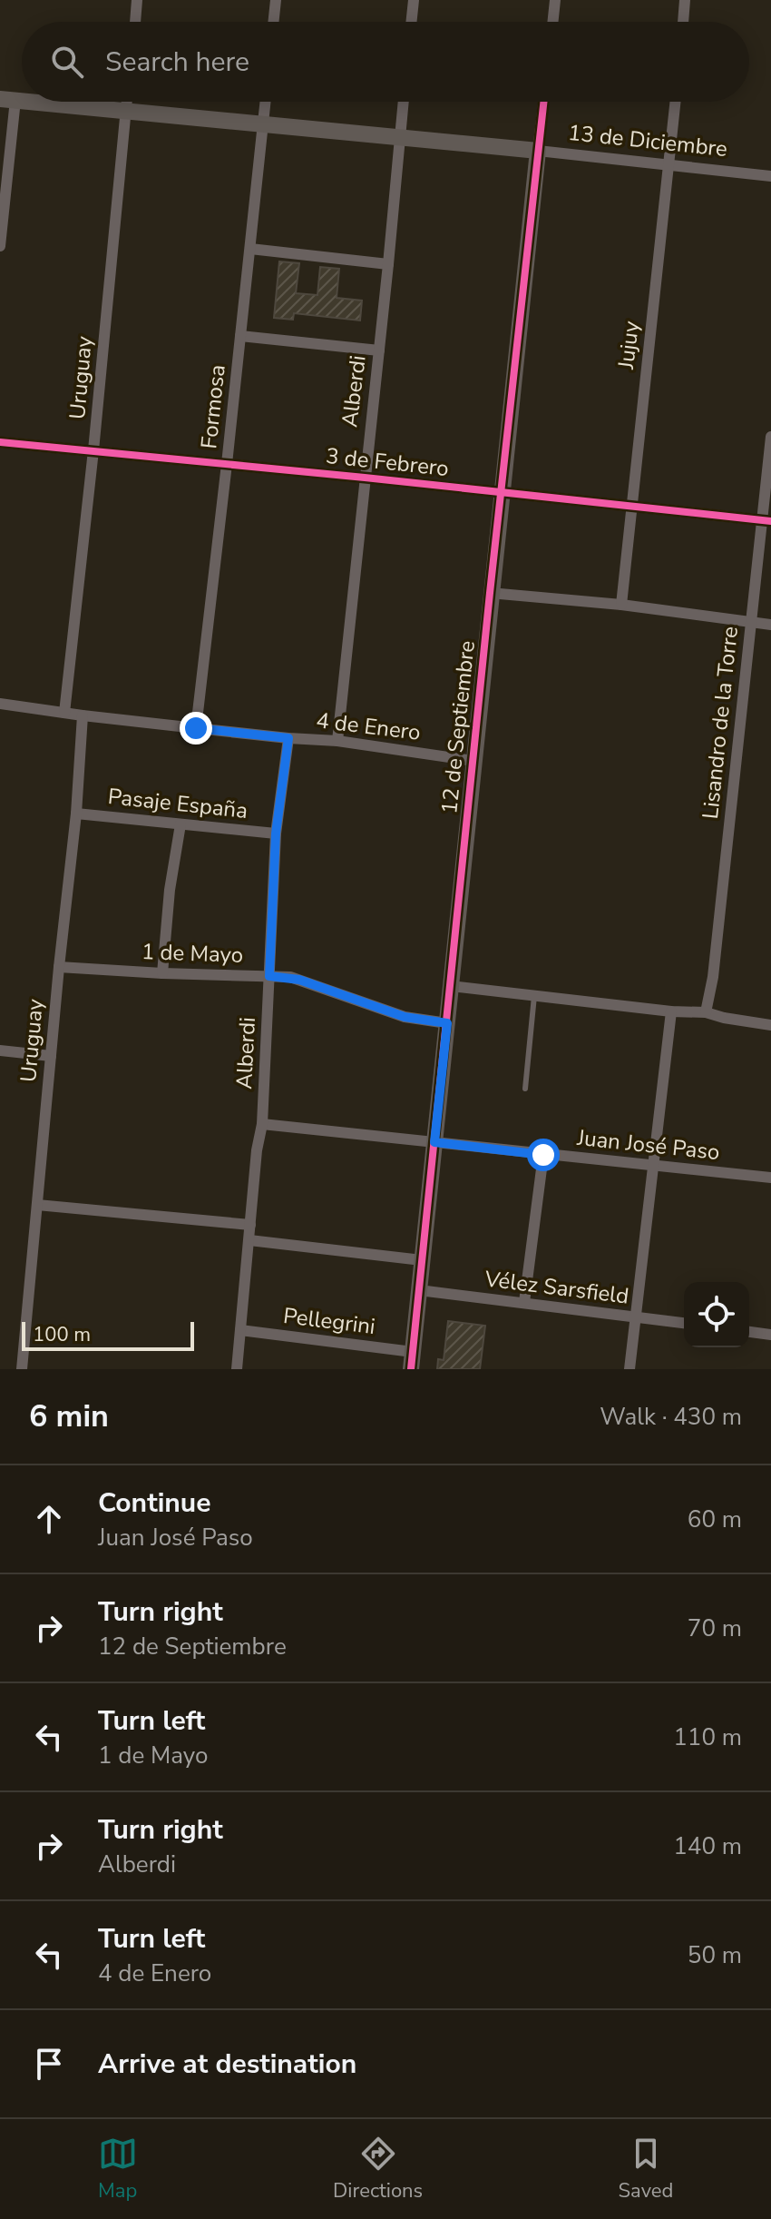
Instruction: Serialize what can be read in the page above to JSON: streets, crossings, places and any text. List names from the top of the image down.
{
  "streets": {
    "street": [
      "13 de Diciembre",
      "Jujuy",
      "Uruguay",
      "Alberdi",
      "Formosa",
      "3 de Febrero",
      "Lisandro de la Torre",
      "4 de Enero",
      "12 de Septiembre",
      "Pasaje España",
      "1 de Mayo",
      "Juan José Paso",
      "Vélez Sarsfield",
      "Pellegrini"
    ]
  },
  "crossings": [
    ["13 de Diciembre", "Jujuy"],
    ["13 de Diciembre", "Uruguay"],
    ["13 de Diciembre", "Alberdi"],
    ["13 de Diciembre", "Formosa"],
    ["13 de Diciembre", "12 de Septiembre"],
    ["Jujuy", "3 de Febrero"],
    ["Uruguay", "3 de Febrero"],
    ["Uruguay", "4 de Enero"],
    ["Uruguay", "Pasaje España"],
    ["Uruguay", "1 de Mayo"],
    ["Alberdi", "3 de Febrero"],
    ["Alberdi", "4 de Enero"],
    ["Alberdi", "Pasaje España"],
    ["Alberdi", "1 de Mayo"],
    ["Alberdi", "Juan José Paso"],
    ["Alberdi", "Pellegrini"],
    ["Formosa", "3 de Febrero"],
    ["Formosa", "4 de Enero"],
    ["3 de Febrero", "Lisandro de la Torre"],
    ["3 de Febrero", "12 de Septiembre"],
    ["4 de Enero", "12 de Septiembre"],
    ["12 de Septiembre", "1 de Mayo"],
    ["12 de Septiembre", "Juan José Paso"],
    ["12 de Septiembre", "Vélez Sarsfield"],
    ["12 de Septiembre", "Pellegrini"]
  ],
  "scale_bar": "100 m",
  "page": {
    "search": "Search here",
    "scale": "100 m",
    "heading": ["6 min", "Walk · 430 m"],
    "list": [
      ["Continue", "Juan José Paso", "60 m"],
      ["Turn right", "12 de Septiembre", "70 m"],
      ["Turn left", "1 de Mayo", "110 m"],
      ["Turn right", "Alberdi", "140 m"],
      ["Turn left", "4 de Enero", "50 m"],
      "Arrive at destination"
    ],
    "nav": ["Map", "Directions", "Saved"]
  }
}
